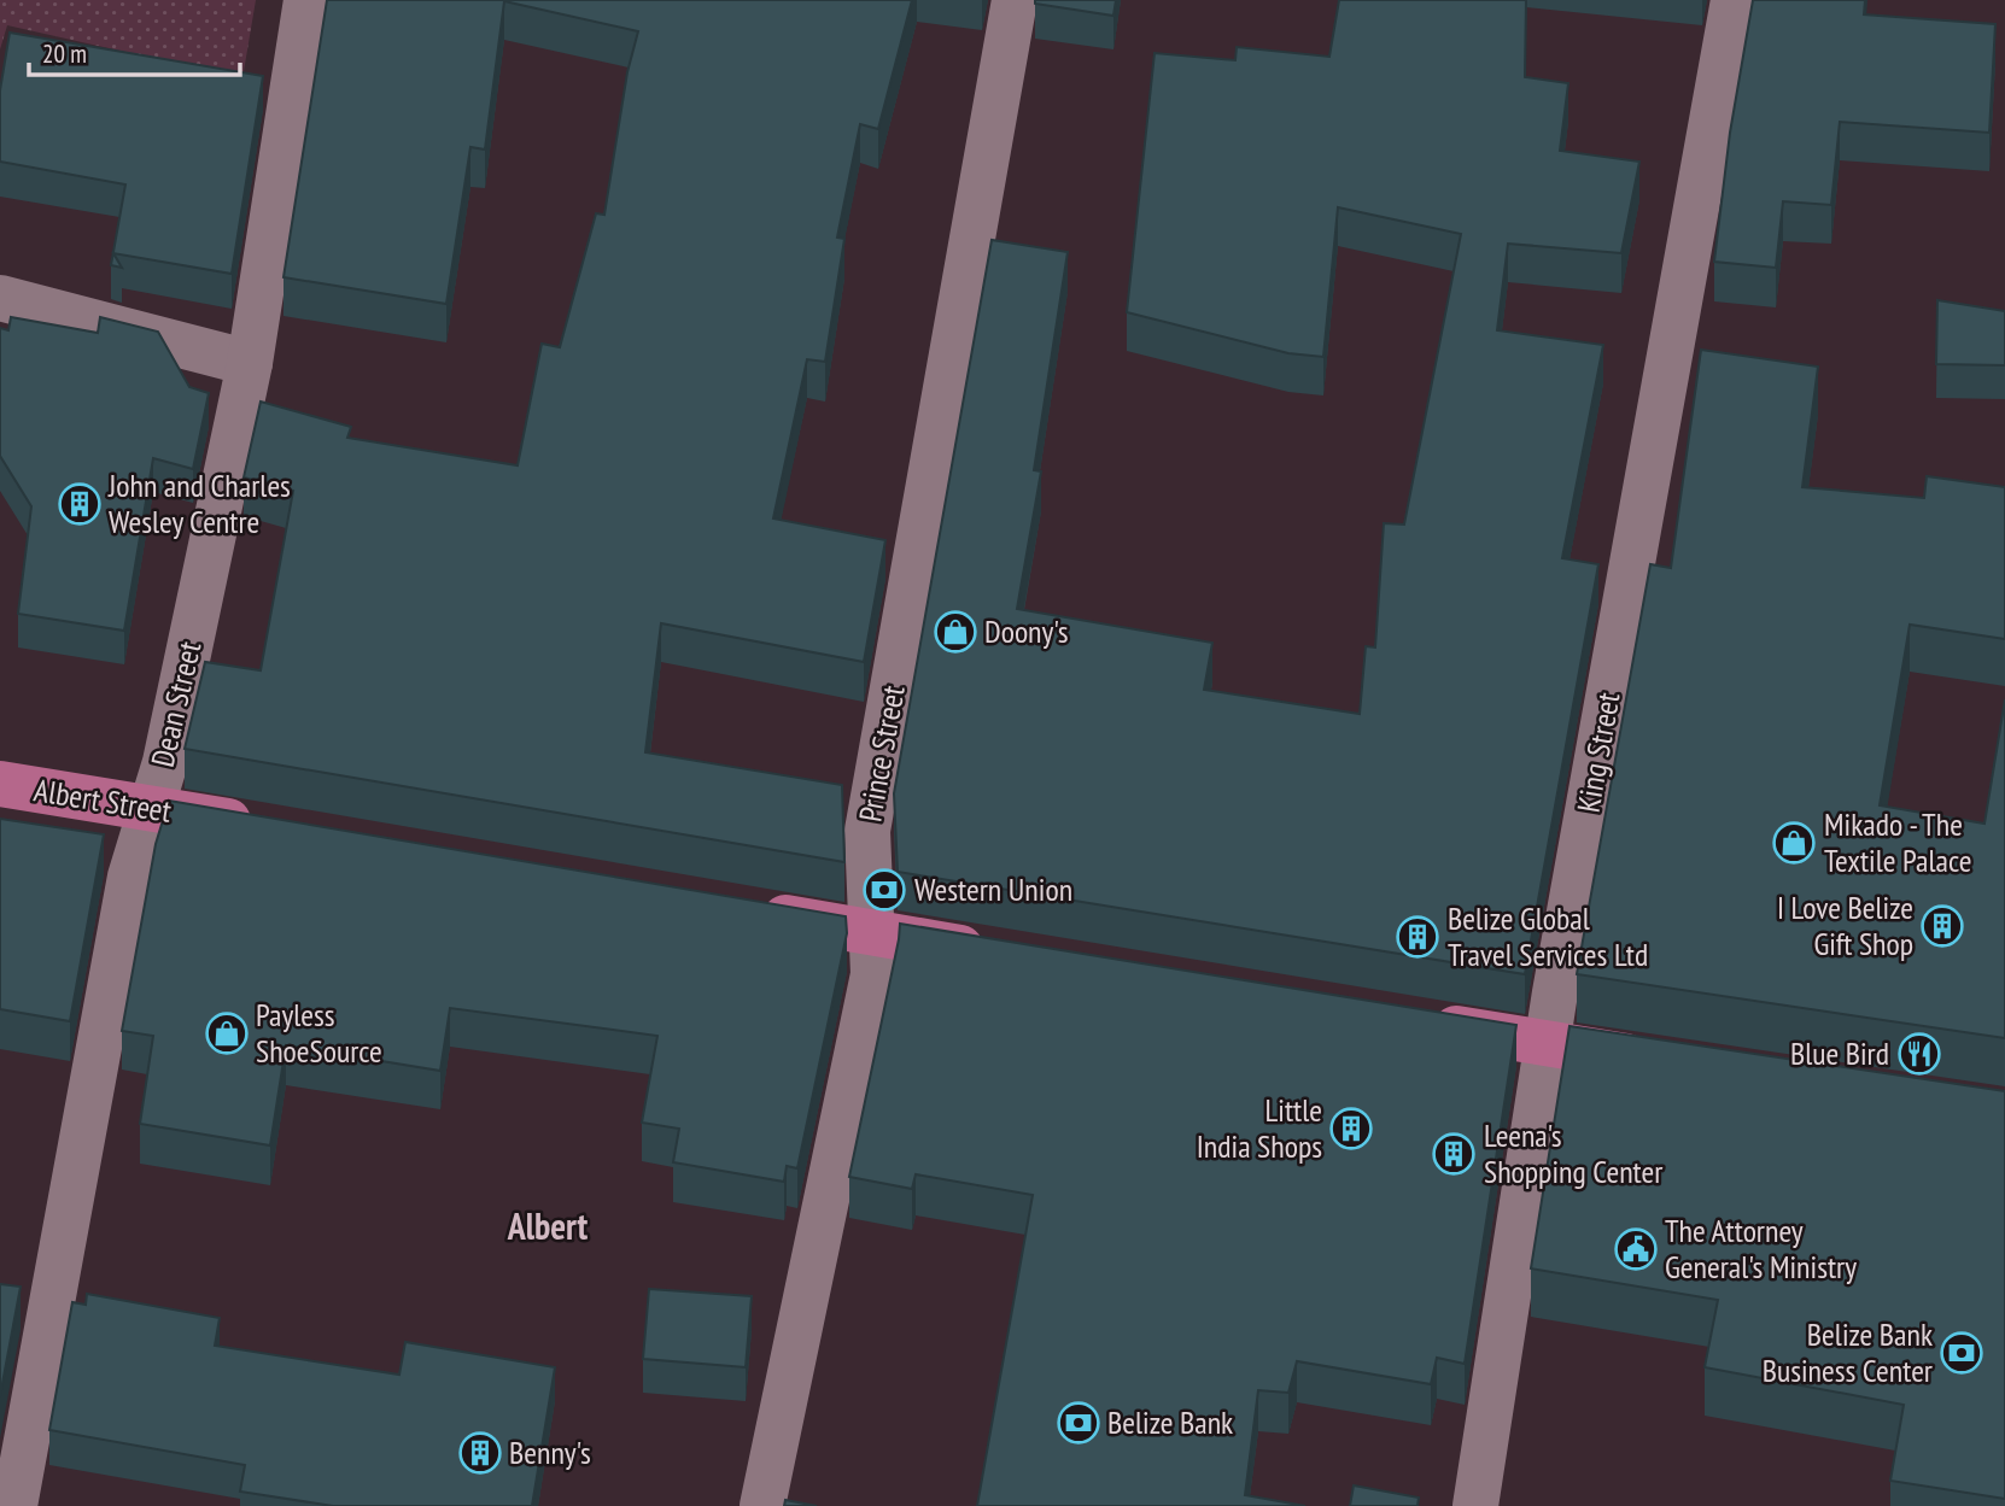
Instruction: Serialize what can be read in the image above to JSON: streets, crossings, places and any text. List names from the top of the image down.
{
  "streets": {
    "main road": ["Albert Street"],
    "street": ["Dean Street", "King Street", "Prince Street"]
  },
  "crossings": [
    ["Dean Street", "Albert Street"]
  ],
  "districts": ["Albert"],
  "places": {
    "building": [
      "John and Charles Wesley Centre",
      "I Love Belize Gift Shop",
      "Belize Global Travel Services Ltd",
      "Little India Shops",
      "Leena's Shopping Center",
      "Benny's"
    ],
    "shop": ["Doony's", "Mikado - The Textile Palace", "Payless ShoeSource"],
    "bank": ["Western Union", "Belize Bank Business Center", "Belize Bank"],
    "restaurant": ["Blue Bird"],
    "public building": ["The Attorney General's Ministry"]
  },
  "scale_bar": "20 m"
}
